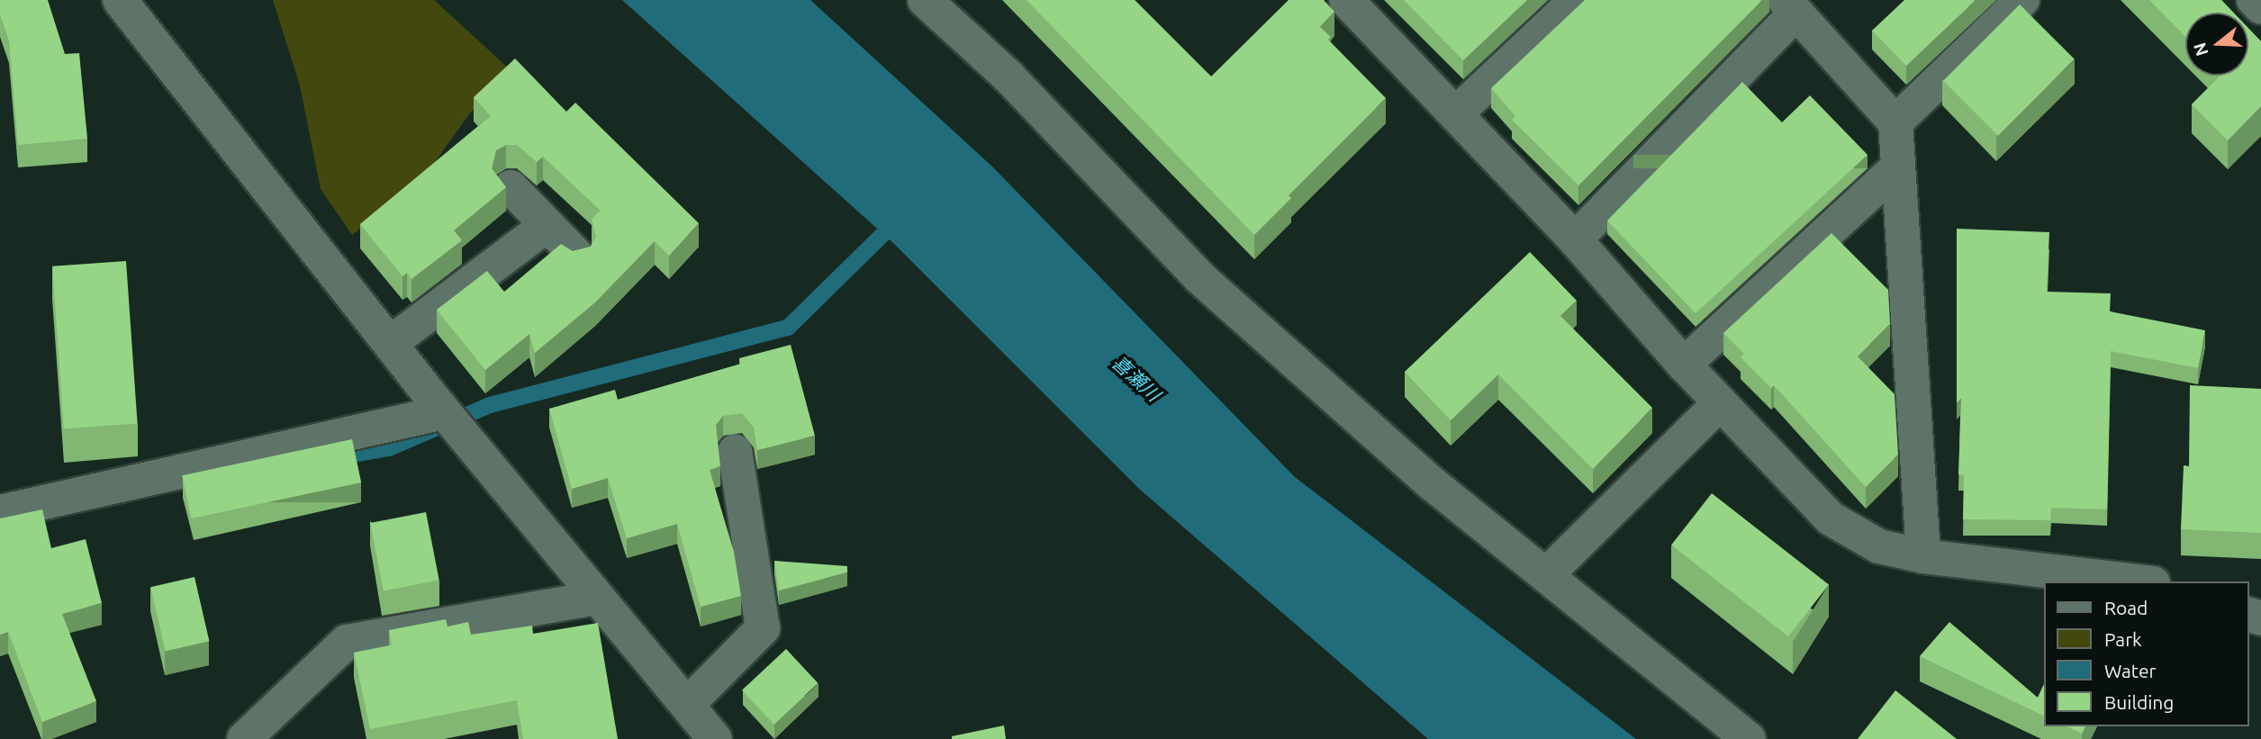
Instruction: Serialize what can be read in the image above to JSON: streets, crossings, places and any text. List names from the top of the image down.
{
  "water": ["喜瀬川"],
  "legend": [
    "Road",
    "Park",
    "Water",
    "Building"
  ],
  "north": "left"
}
